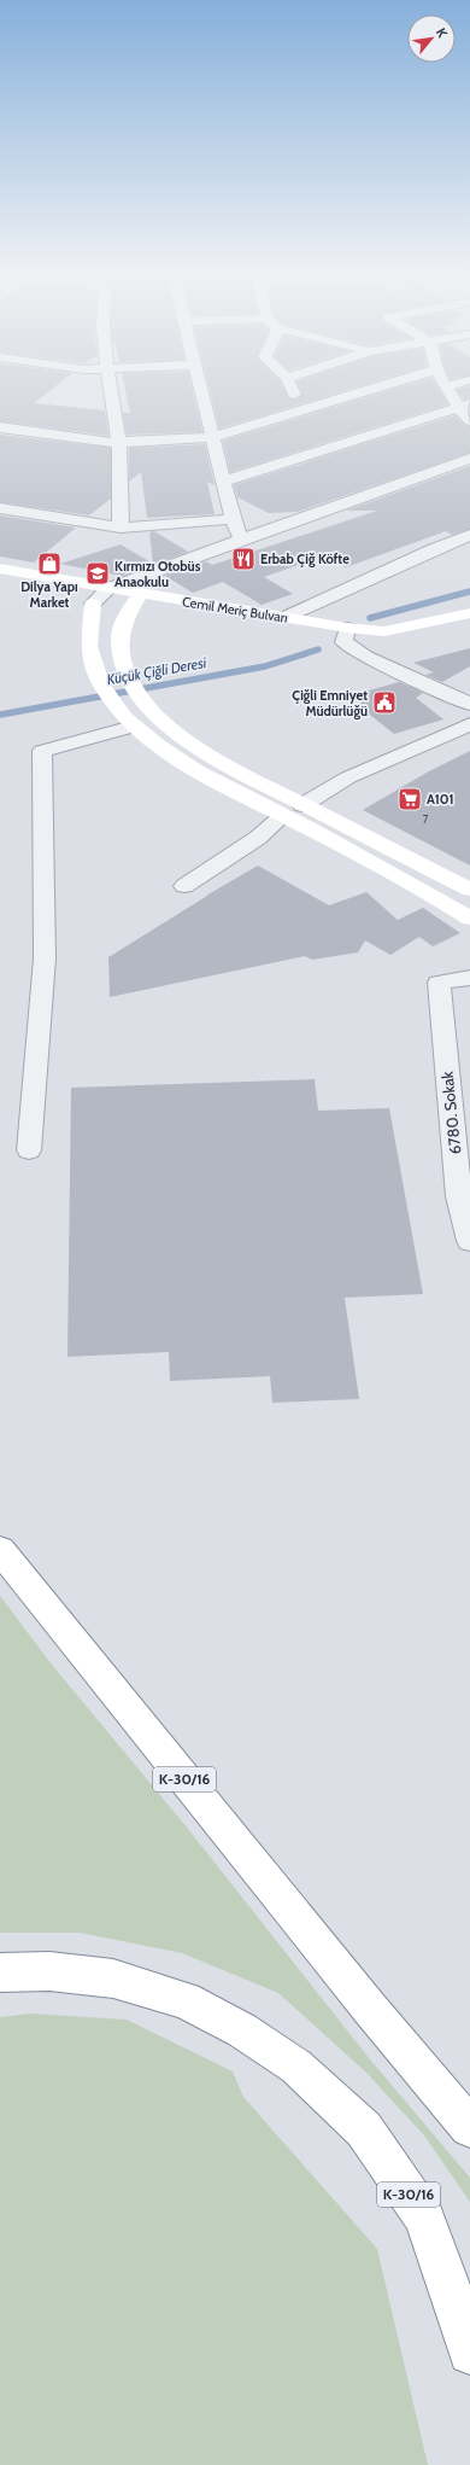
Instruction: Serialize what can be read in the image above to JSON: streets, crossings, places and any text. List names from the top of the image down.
{
  "streets": {
    "main road": ["Cemil Meriç Bulvarı", "K-30/16"],
    "street": ["6780. Sokak"]
  },
  "water": ["Küçük Çiğli Deresi"],
  "places": {
    "restaurant": ["Erbab Çiğ Köfte"],
    "shop": ["Dilya Yapı Market"],
    "school or university": ["Kırmızı Otobüs Anaokulu"],
    "public building": ["Çiğli Emniyet Müdürlüğü"],
    "supermarket": ["A101"]
  },
  "house_numbers": ["7"],
  "north": "top right"
}
